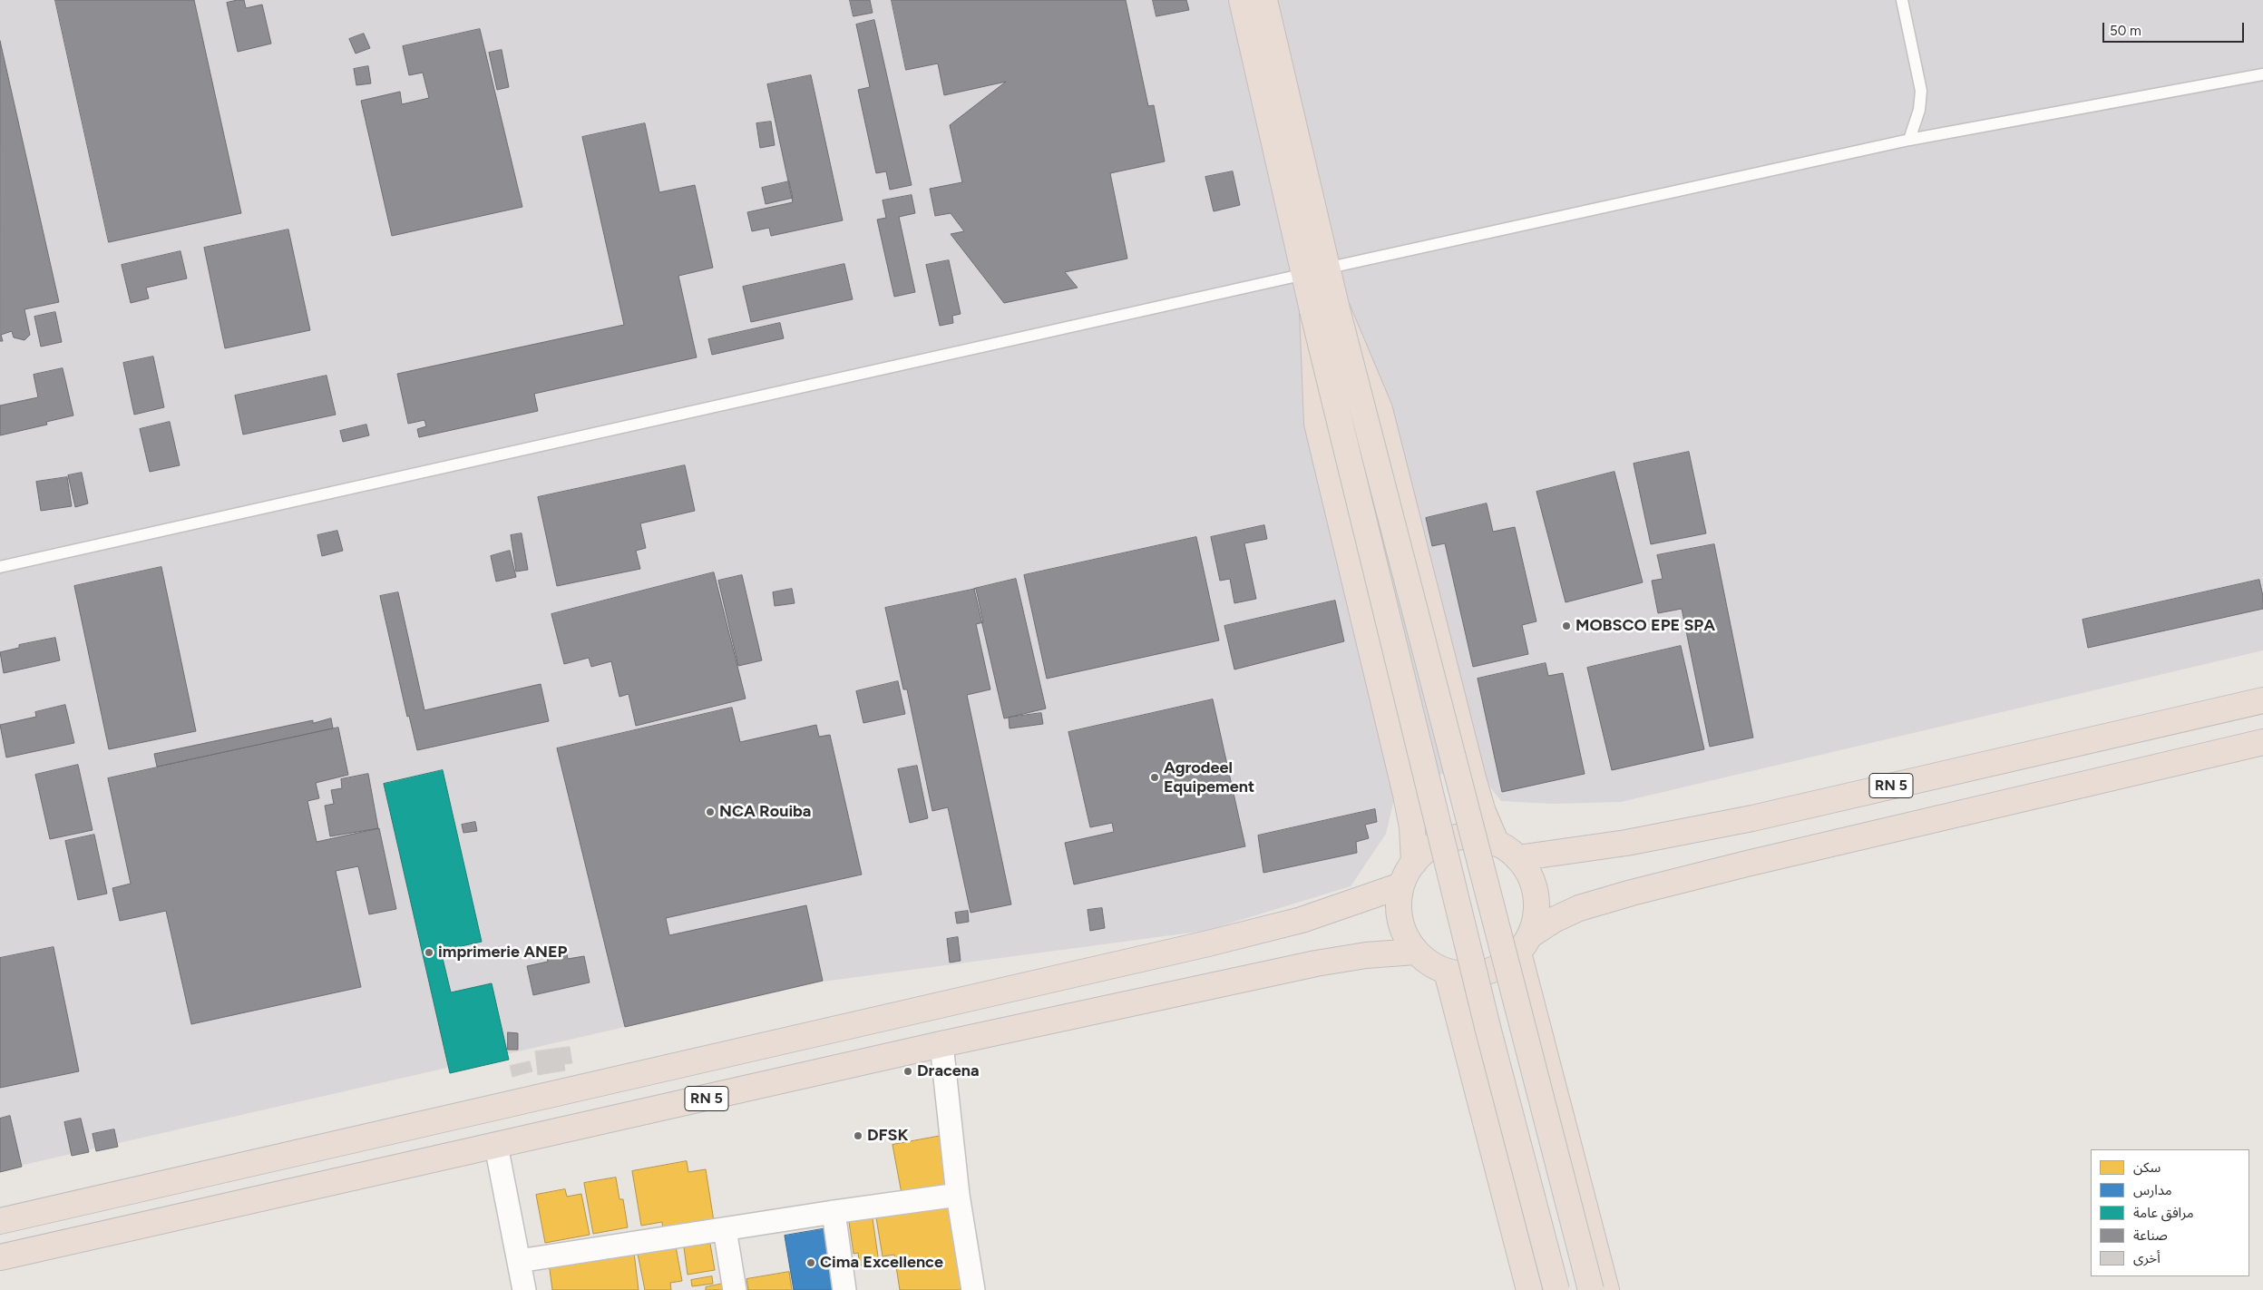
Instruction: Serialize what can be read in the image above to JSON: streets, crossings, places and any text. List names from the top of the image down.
{
  "streets": {
    "highway": ["RN 5"]
  },
  "places": [
    "MOBSCO EPE SPA",
    "Agrodeel Equipement",
    "NCA Rouiba",
    "imprimerie ANEP",
    "Dracena",
    "DFSK",
    "Cima Excellence"
  ],
  "legend": [
    "سكن",
    "مدارس",
    "مرافق عامة",
    "صناعة",
    "أخرى"
  ],
  "scale_bar": "50 m"
}
